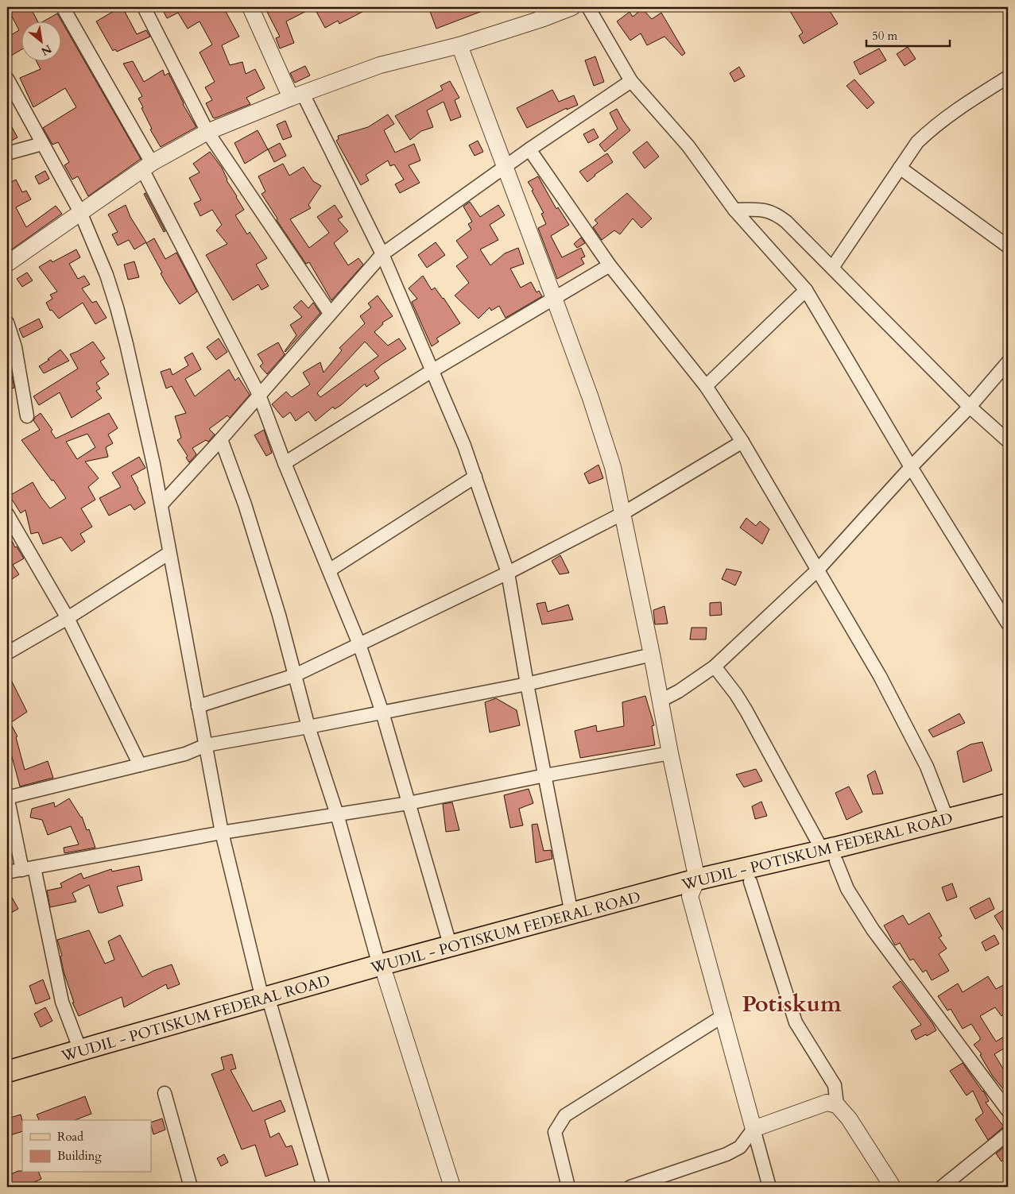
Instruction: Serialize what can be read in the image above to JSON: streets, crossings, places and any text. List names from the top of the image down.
{
  "streets": {
    "main road": ["WUDIL - POTISKUM FEDERAL ROAD"]
  },
  "districts": ["Potiskum"],
  "legend": ["Road", "Building"],
  "scale_bar": "50 m",
  "north": "bottom right"
}
